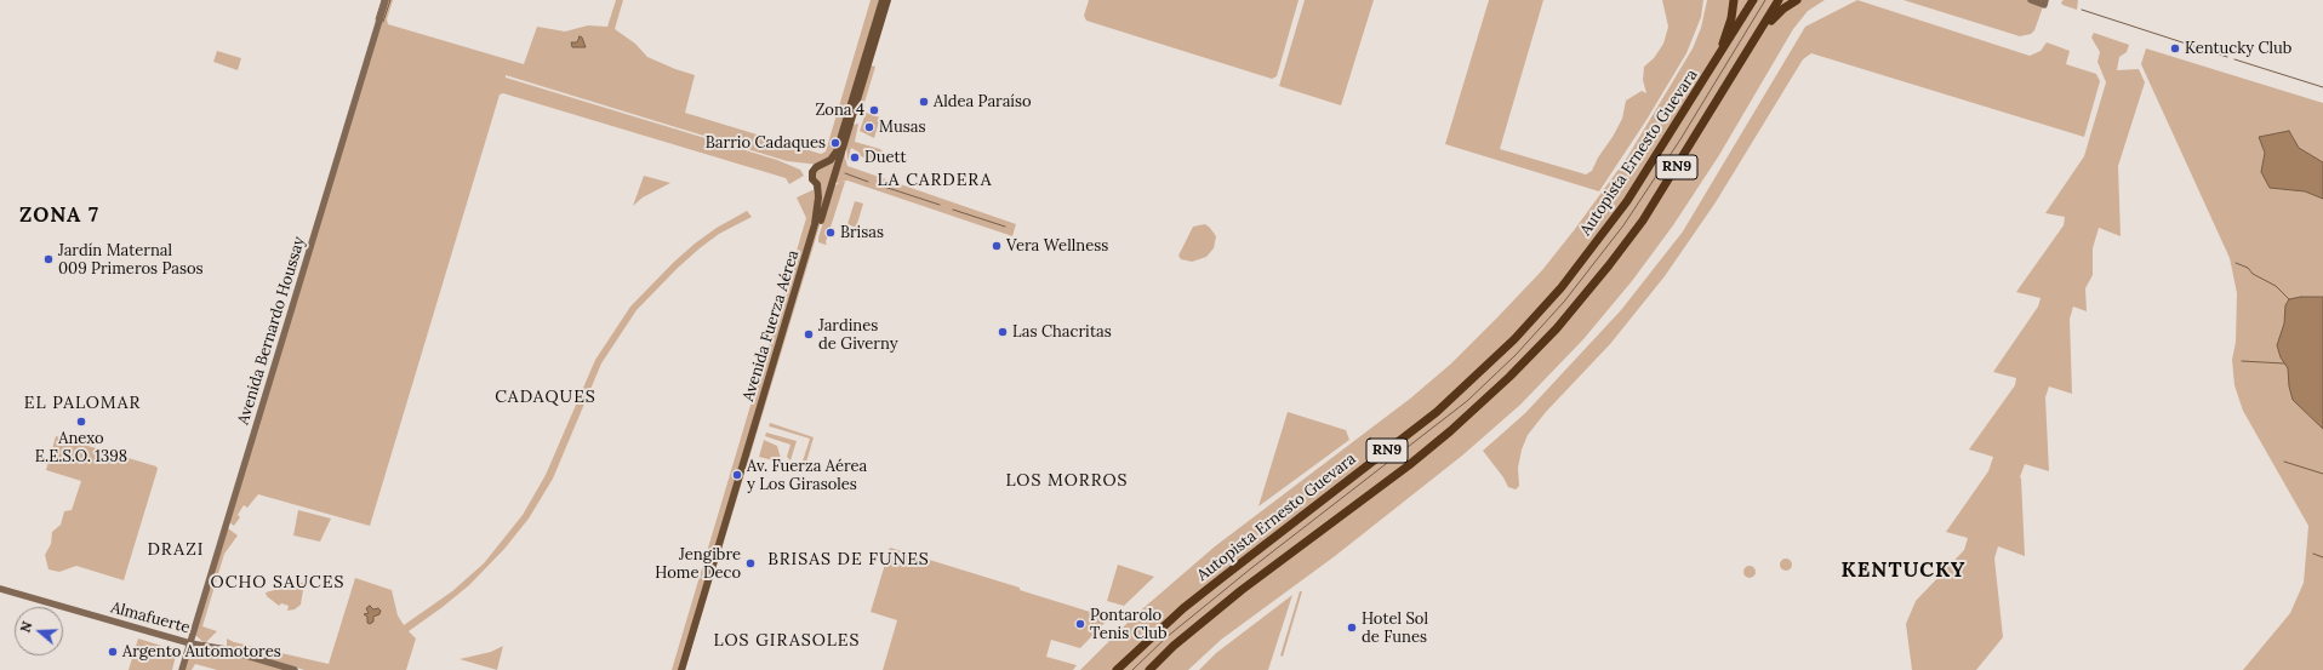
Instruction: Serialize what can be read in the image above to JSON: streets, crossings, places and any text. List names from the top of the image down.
{
  "streets": {
    "highway": ["Autopista Ernesto Guevara", "RN9"],
    "main road": ["Avenida Fuerza Aérea", "Avenida Bernardo Houssay", "Almafuerte"]
  },
  "crossings": [
    ["Avenida Bernardo Houssay", "Almafuerte"]
  ],
  "districts": [
    "LA CARDERA",
    "ZONA 7",
    "CADAQUES",
    "EL PALOMAR",
    "LOS MORROS",
    "DRAZI",
    "BRISAS DE FUNES",
    "KENTUCKY",
    "OCHO SAUCES",
    "LOS GIRASOLES"
  ],
  "places": [
    "Kentucky Club",
    "Aldea Paraíso",
    "Zona 4",
    "Musas",
    "Barrio Cadaques",
    "Duett",
    "Brisas",
    "Vera Wellness",
    "Jardín Maternal 009 Primeros Pasos",
    "Las Chacritas",
    "Jardines de Giverny",
    "Anexo E.E.S.O. 1398",
    "Av. Fuerza Aérea y Los Girasoles",
    "Jengibre Home Deco",
    "Pontarolo Tenis Club",
    "Hotel Sol de Funes",
    "Argento Automotores"
  ],
  "north": "left"
}
